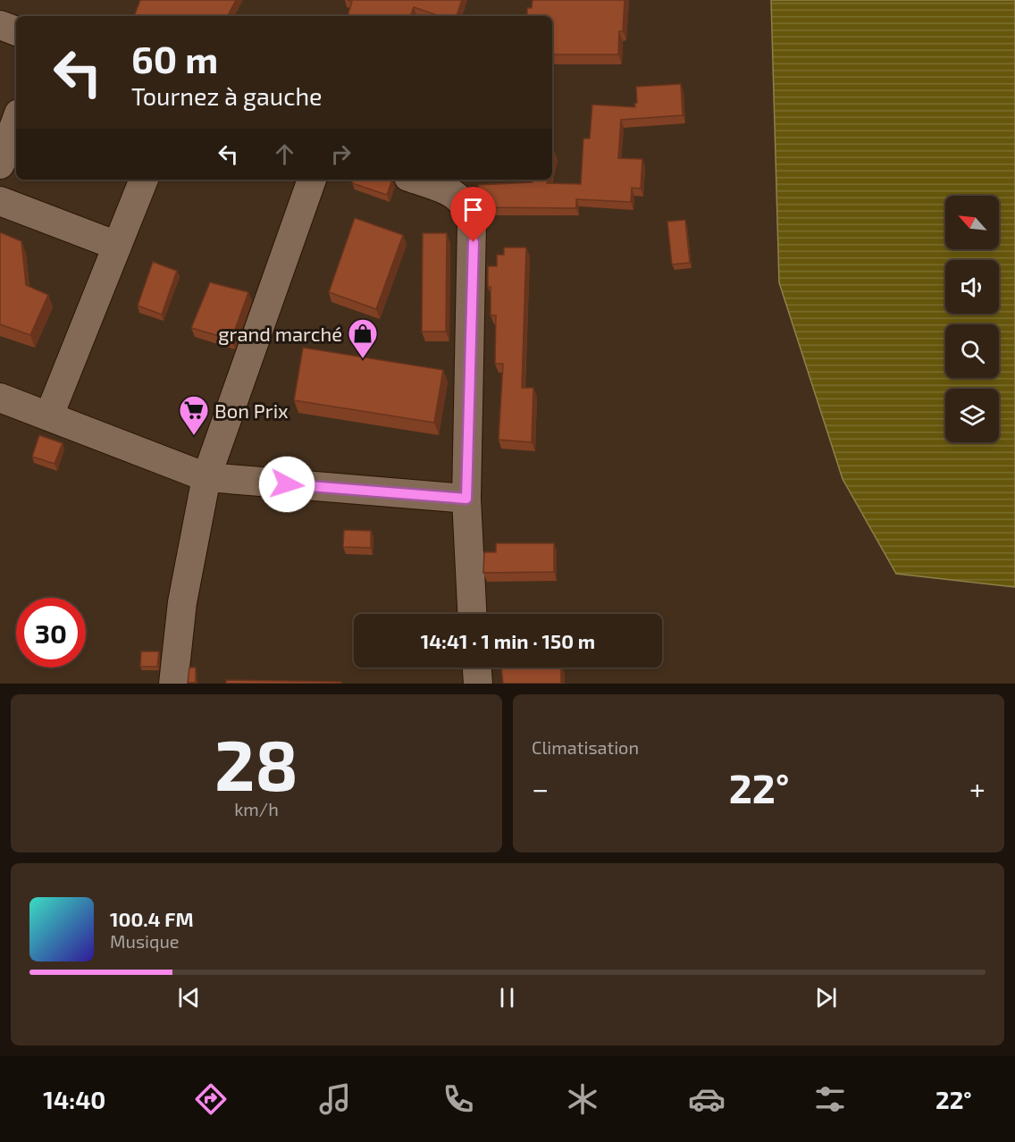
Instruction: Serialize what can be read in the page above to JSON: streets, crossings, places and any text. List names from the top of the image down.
{
  "places": {
    "shop": ["grand marché"],
    "supermarket": ["Bon Prix"]
  },
  "north": "top left",
  "page": {
    "turn": ["60 m", "Tournez à gauche"],
    "limit": "30",
    "trip": "14:41 · 1 min · 150 m",
    "tile": [
      ["28", "km/h"],
      "Climatisation"
    ],
    "heat": ["−", "22°", "+"],
    "song": ["100.4 FM", "Musique"],
    "tabs": ["14:40", "22°"]
  }
}
